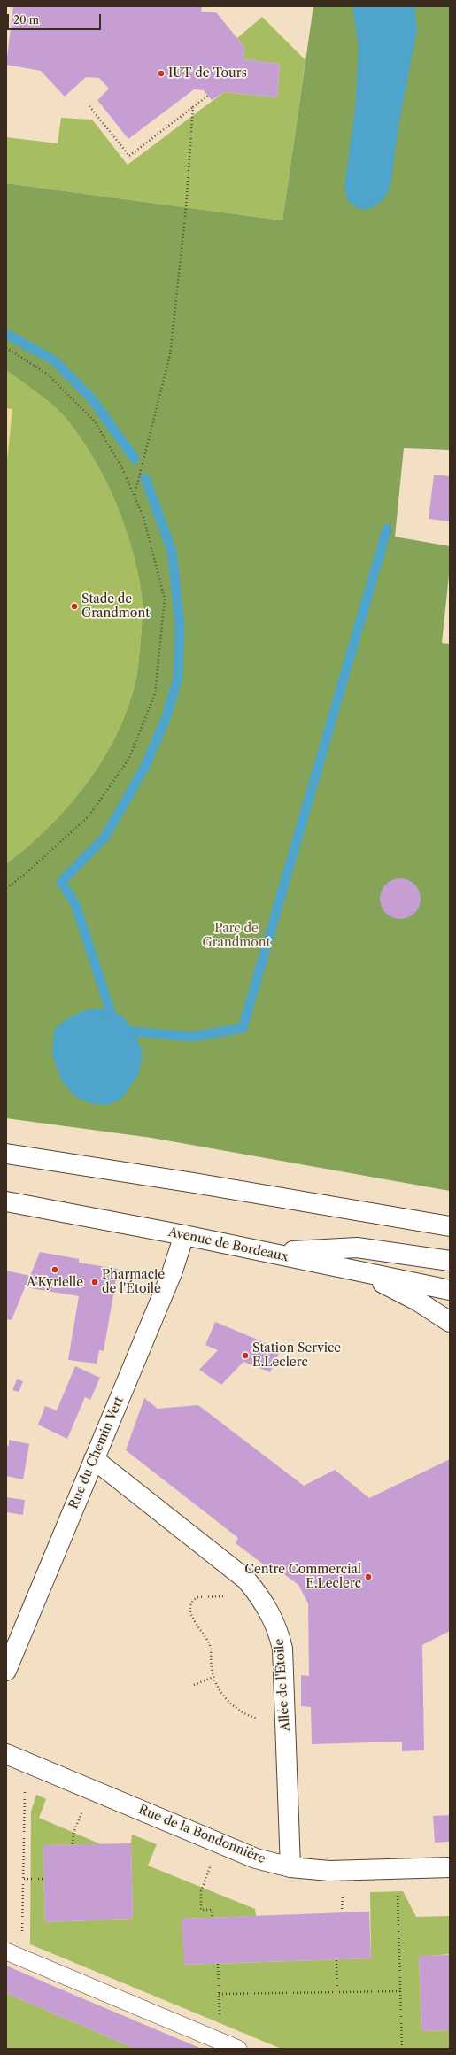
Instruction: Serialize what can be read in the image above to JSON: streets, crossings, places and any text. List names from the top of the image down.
{
  "streets": {
    "street": [
      "Avenue de Bordeaux",
      "Rue du Chemin Vert",
      "Allée de l'Étoile",
      "Rue de la Bondonnière"
    ]
  },
  "crossings": [
    ["Avenue de Bordeaux", "Rue du Chemin Vert"],
    ["Rue du Chemin Vert", "Allée de l'Étoile"],
    ["Allée de l'Étoile", "Rue de la Bondonnière"]
  ],
  "parks": ["Parc de Grandmont"],
  "places": [
    "IUT de Tours",
    "Stade de Grandmont",
    "A'Kyrielle",
    "Pharmacie de l'Étoile",
    "Station Service E.Leclerc",
    "Centre Commercial E.Leclerc"
  ],
  "scale_bar": "20 m"
}
